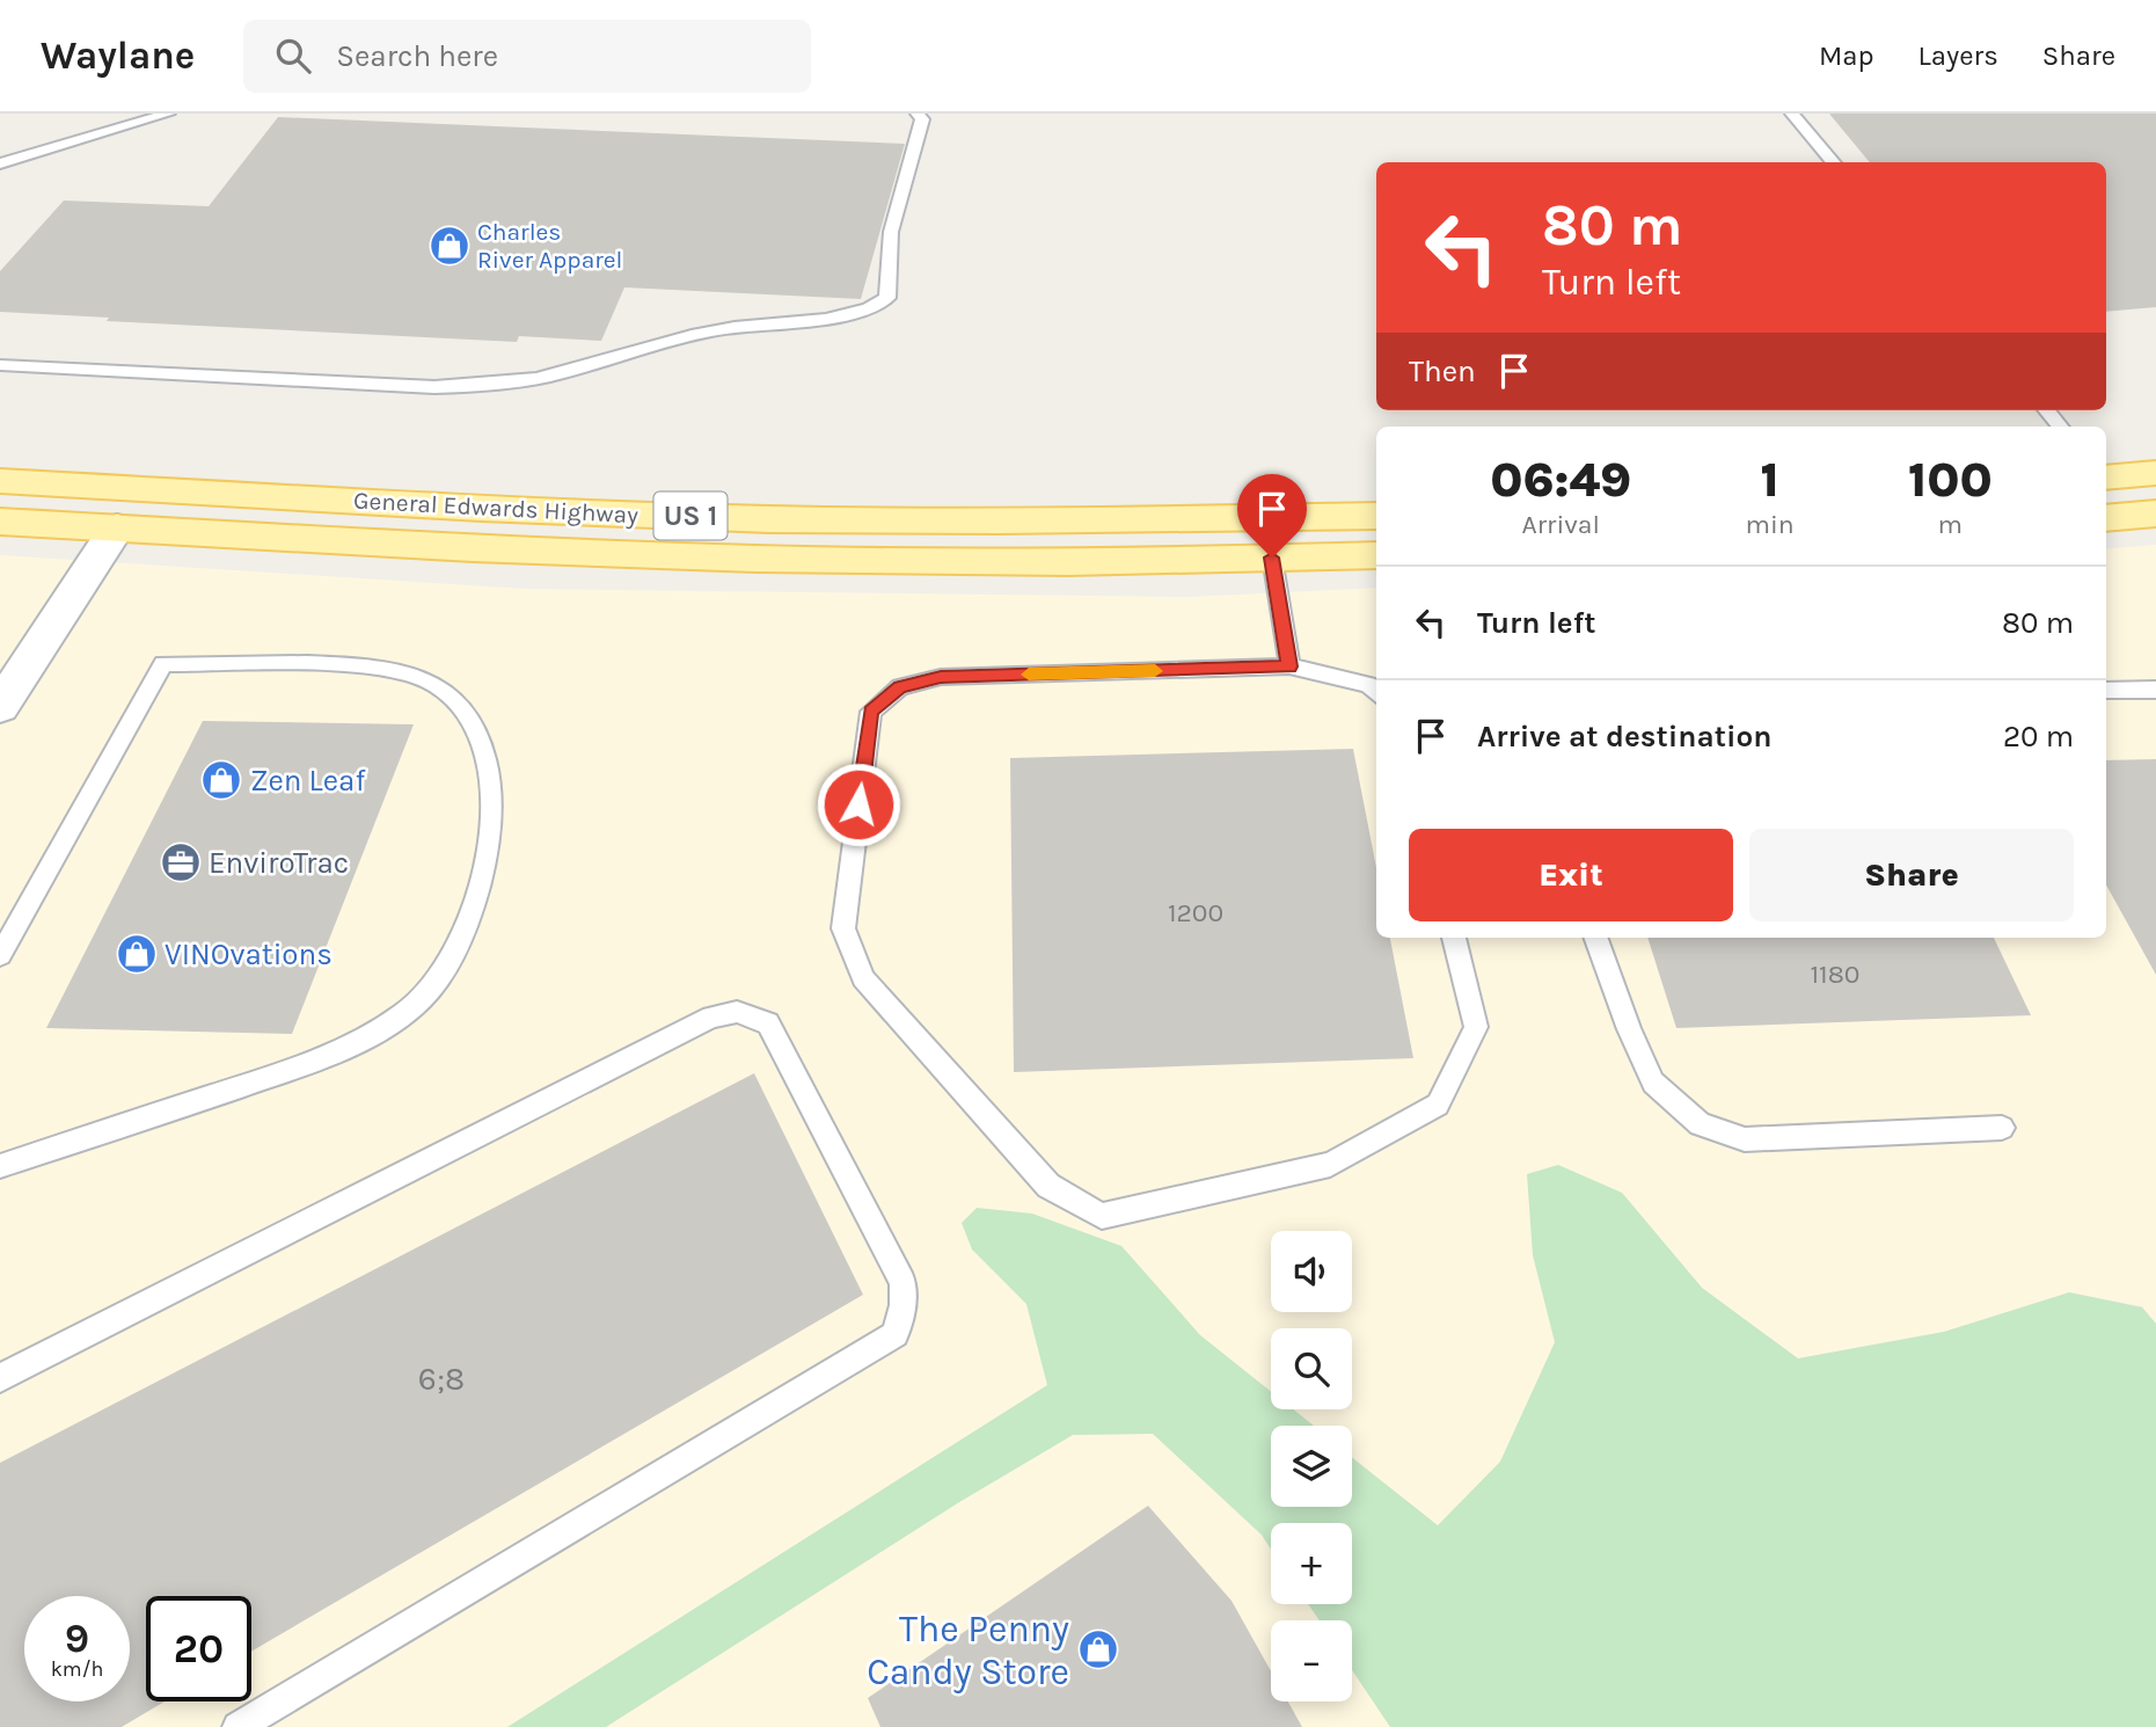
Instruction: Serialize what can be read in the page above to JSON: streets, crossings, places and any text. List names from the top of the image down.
{
  "streets": {
    "main road": ["General Edwards Highway", "US 1"]
  },
  "places": {
    "shop": [
      "Charles River Apparel",
      "Zen Leaf",
      "VINOvations",
      "The Penny Candy Store"
    ],
    "office": ["EnviroTrac"]
  },
  "house_numbers": ["1200", "1180", "6;8"],
  "page": {
    "header": "Waylane",
    "search": "Search here",
    "nav": ["Map", "Layers", "Share"],
    "turn": ["80 m", "Turn left"],
    "then": "Then",
    "eta": [
      "06:49",
      "Arrival",
      "1",
      "min",
      "100",
      "m"
    ],
    "list": [
      {
        "name": "Turn left",
        "value": "80 m"
      },
      {
        "name": "Arrive at destination",
        "value": "20 m"
      }
    ],
    "buttons": ["Exit", "Share"],
    "map_buttons": ["+", "−"],
    "speed": "9 km/h",
    "limit": "20"
  }
}
